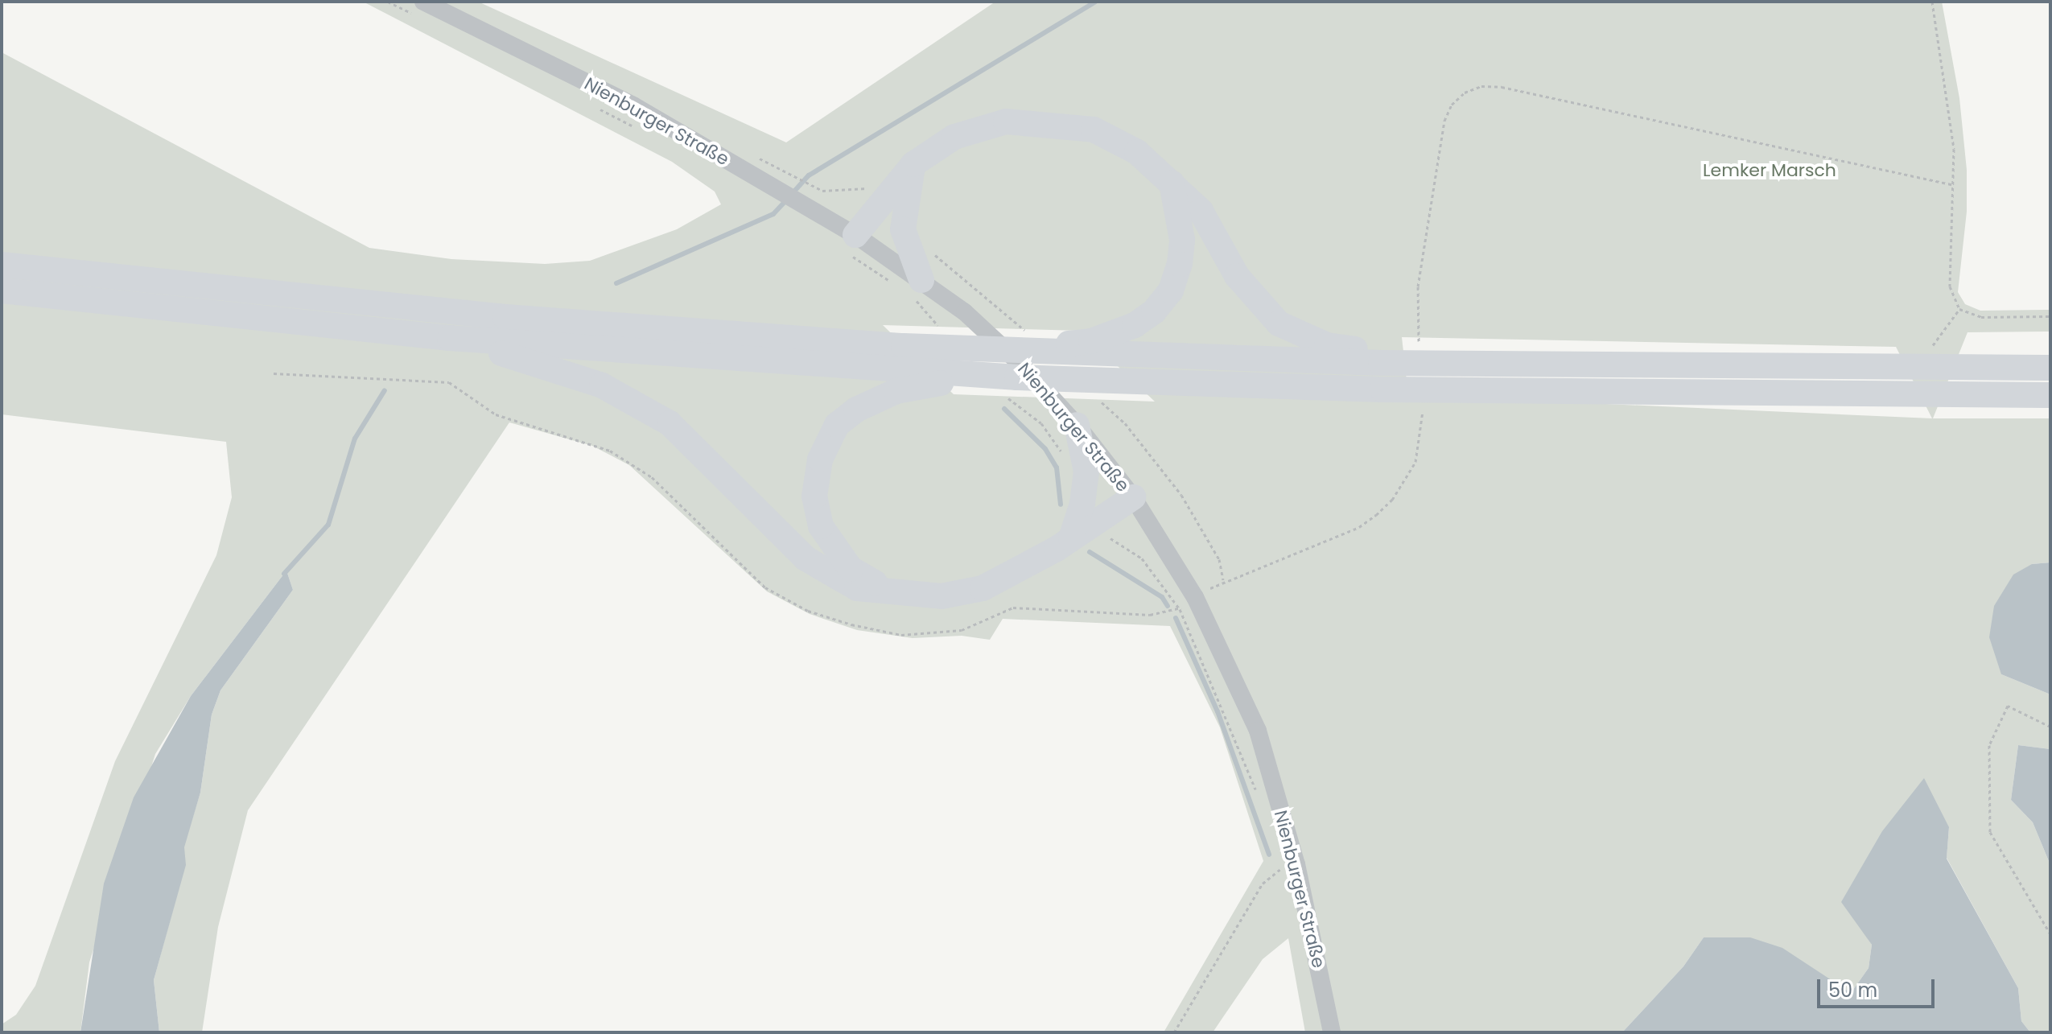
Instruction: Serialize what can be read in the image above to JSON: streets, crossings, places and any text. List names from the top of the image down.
{
  "streets": {
    "street": ["Nienburger Straße"]
  },
  "parks": ["Lemker Marsch"],
  "scale_bar": "50 m"
}
